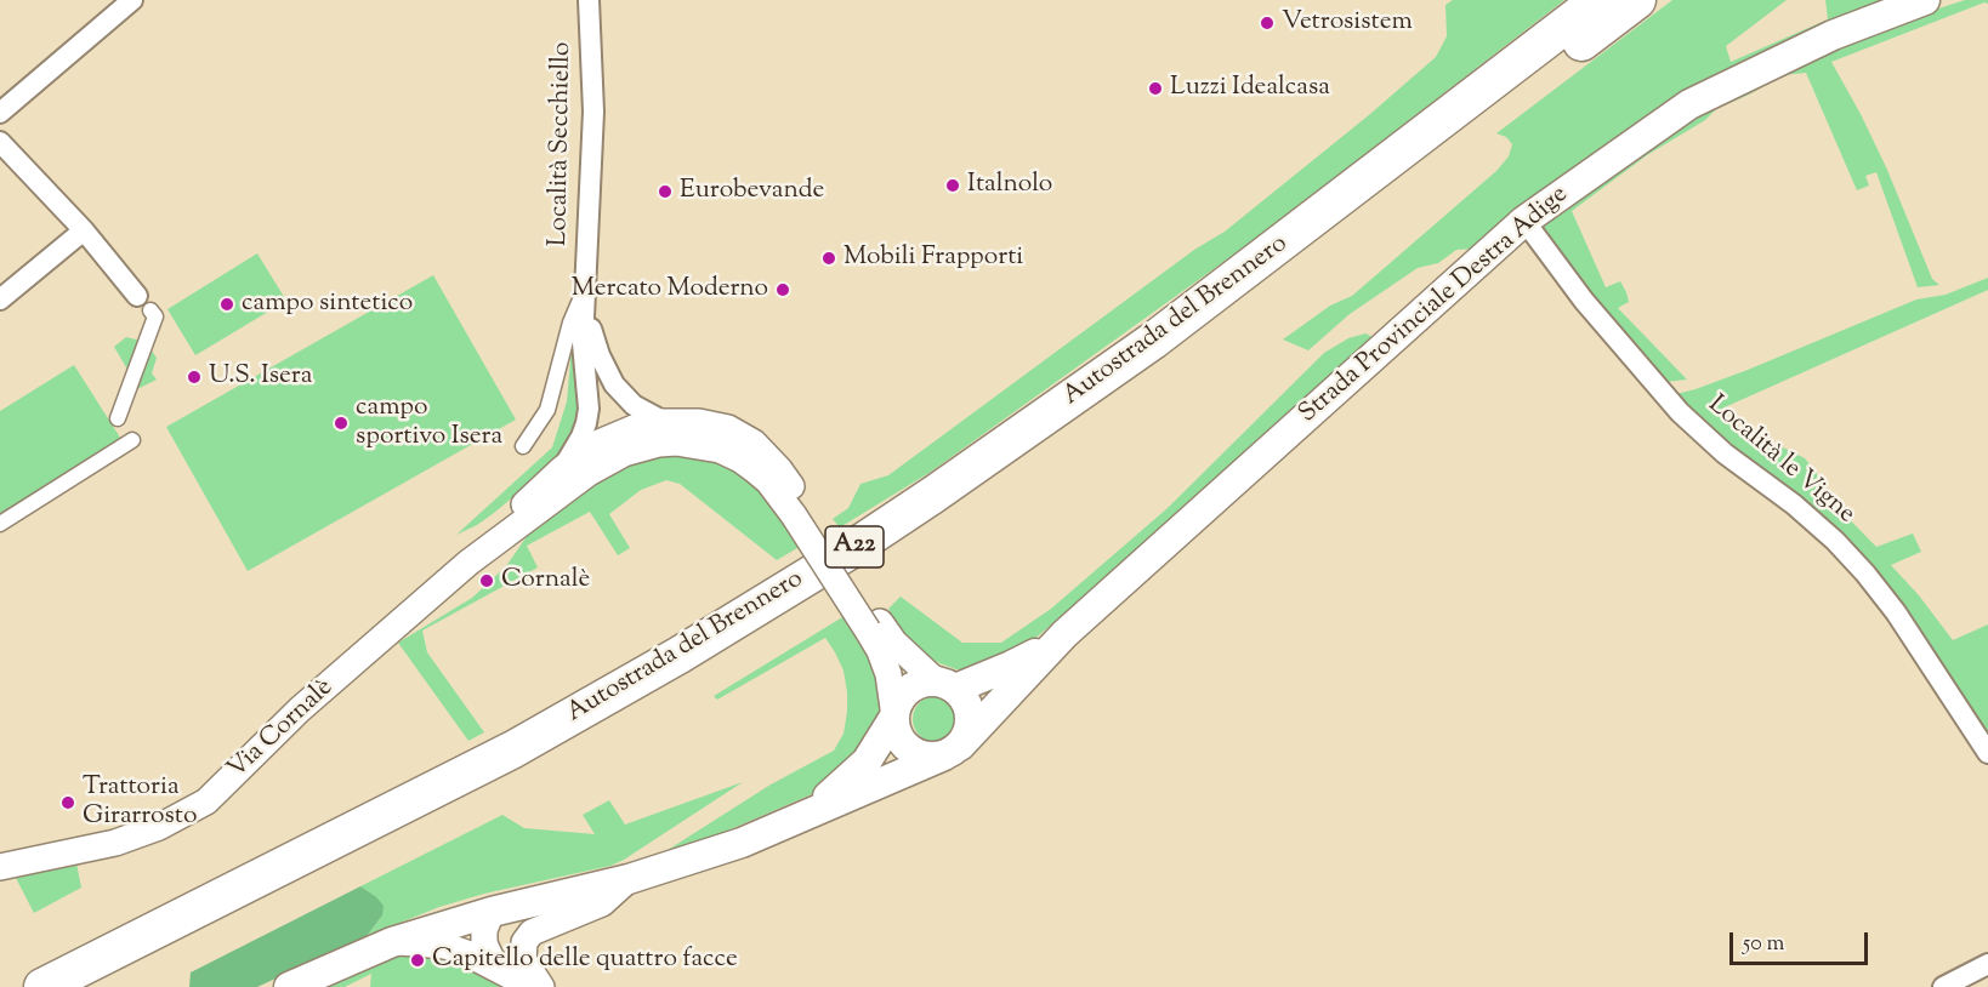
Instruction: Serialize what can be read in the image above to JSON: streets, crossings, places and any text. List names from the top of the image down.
{
  "streets": {
    "highway": ["Autostrada del Brennero", "A22"],
    "main road": ["Strada Provinciale Destra Adige"],
    "street": ["Località Secchiello", "Località le Vigne", "Via Cornalè"]
  },
  "crossings": [
    ["Strada Provinciale Destra Adige", "Località le Vigne"]
  ],
  "places": [
    "Vetrosistem",
    "Luzzi Idealcasa",
    "Italnolo",
    "Eurobevande",
    "Mobili Frapporti",
    "Mercato Moderno",
    "campo sintetico",
    "U.S. Isera",
    "campo sportivo Isera",
    "Cornalè",
    "Trattoria Girarrosto",
    "Capitello delle quattro facce"
  ],
  "scale_bar": "50 m"
}
